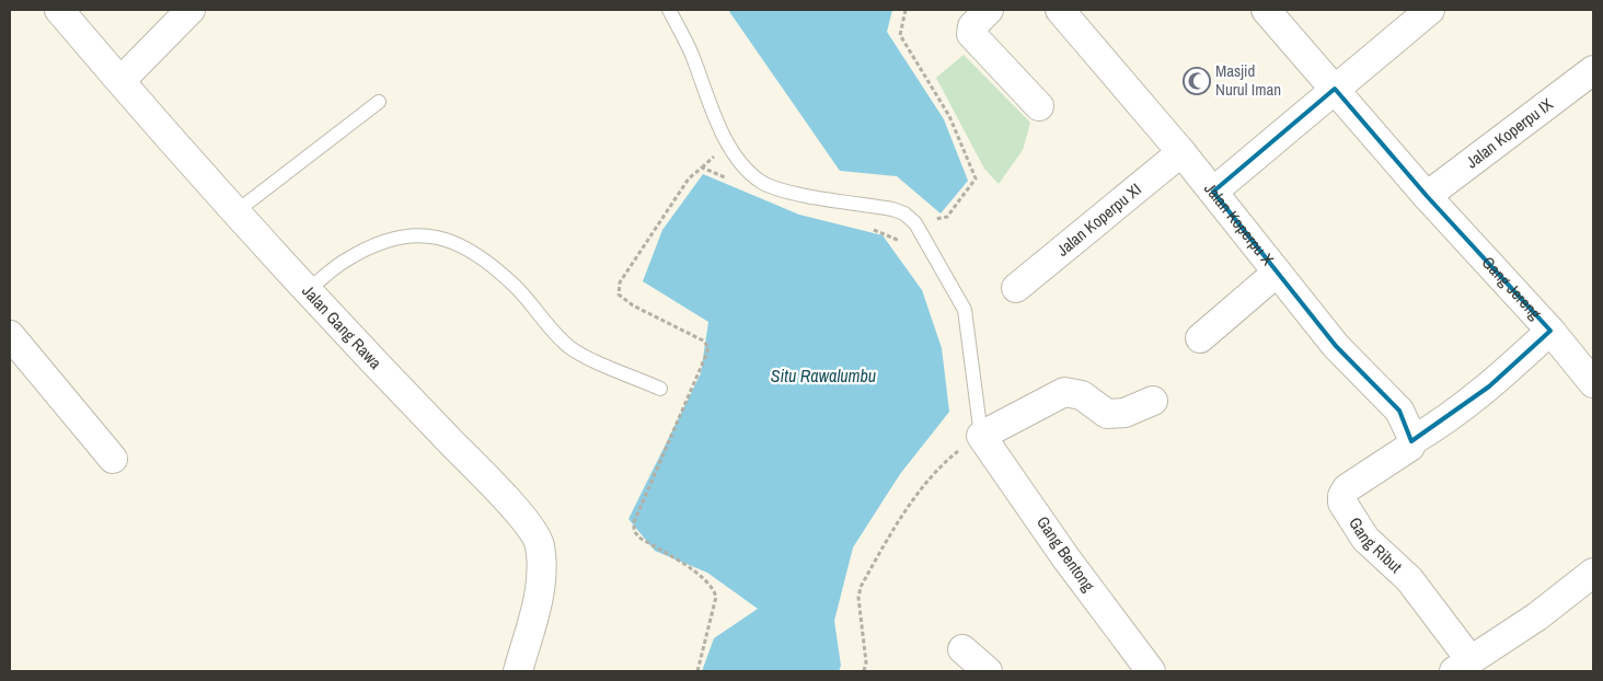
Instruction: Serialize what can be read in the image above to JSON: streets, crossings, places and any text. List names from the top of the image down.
{
  "streets": {
    "street": [
      "Jalan Koperpu IX",
      "Jalan Koperpu XI",
      "Jalan Koperpu X",
      "Gang Jereng",
      "Jalan Gang Rawa",
      "Gang Ribut",
      "Gang Bentong"
    ]
  },
  "crossings": [
    ["Jalan Koperpu IX", "Gang Jereng"],
    ["Jalan Koperpu XI", "Jalan Koperpu X"],
    ["Jalan Koperpu X", "Gang Ribut"],
    ["Gang Jereng", "Gang Ribut"]
  ],
  "water": ["Situ Rawalumbu"],
  "places": {
    "mosque": ["Masjid Nurul Iman"]
  }
}
